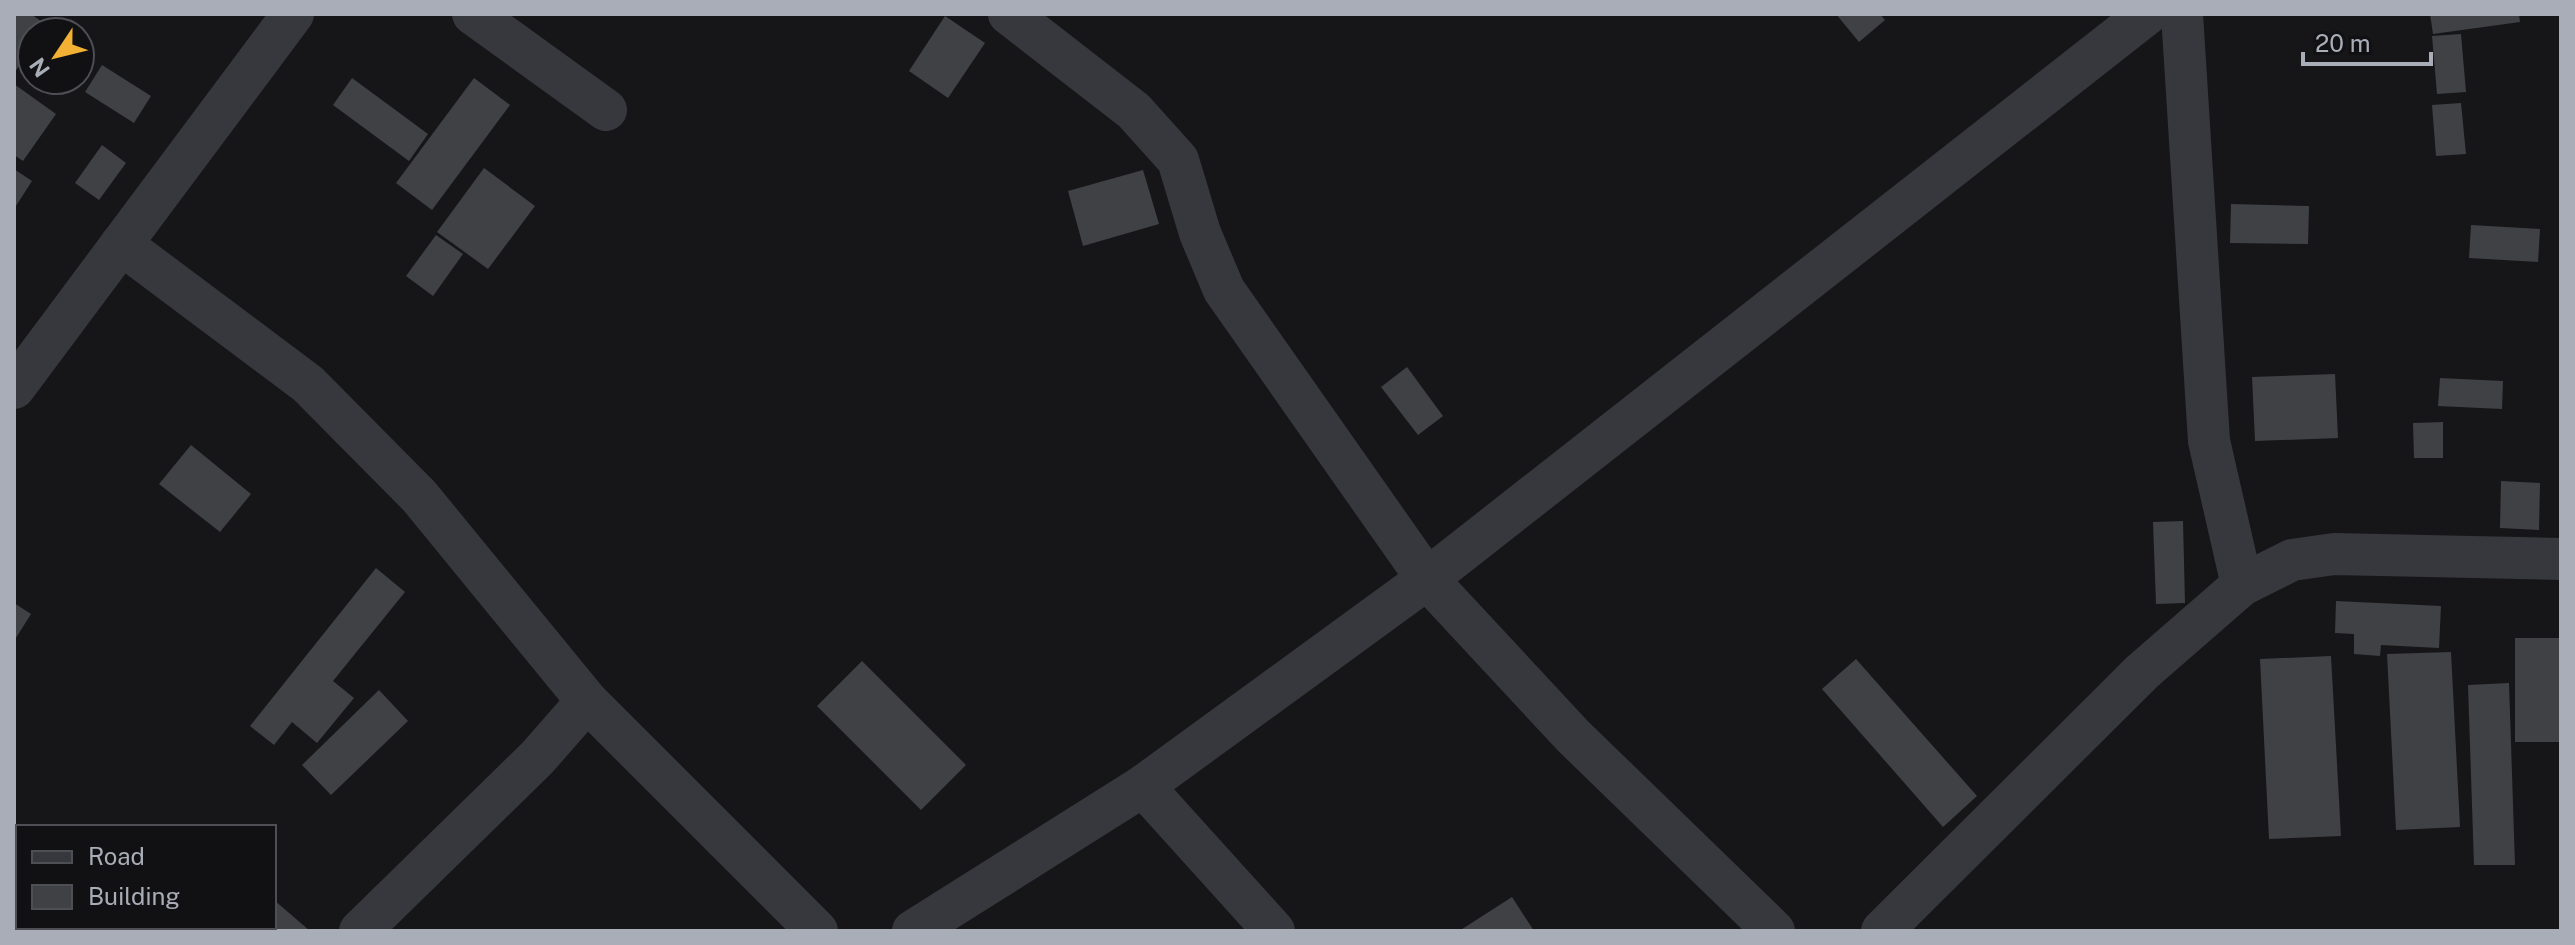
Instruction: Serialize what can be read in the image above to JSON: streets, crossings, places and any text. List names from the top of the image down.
{
  "legend": ["Road", "Building"],
  "scale_bar": "20 m",
  "north": "bottom left"
}
